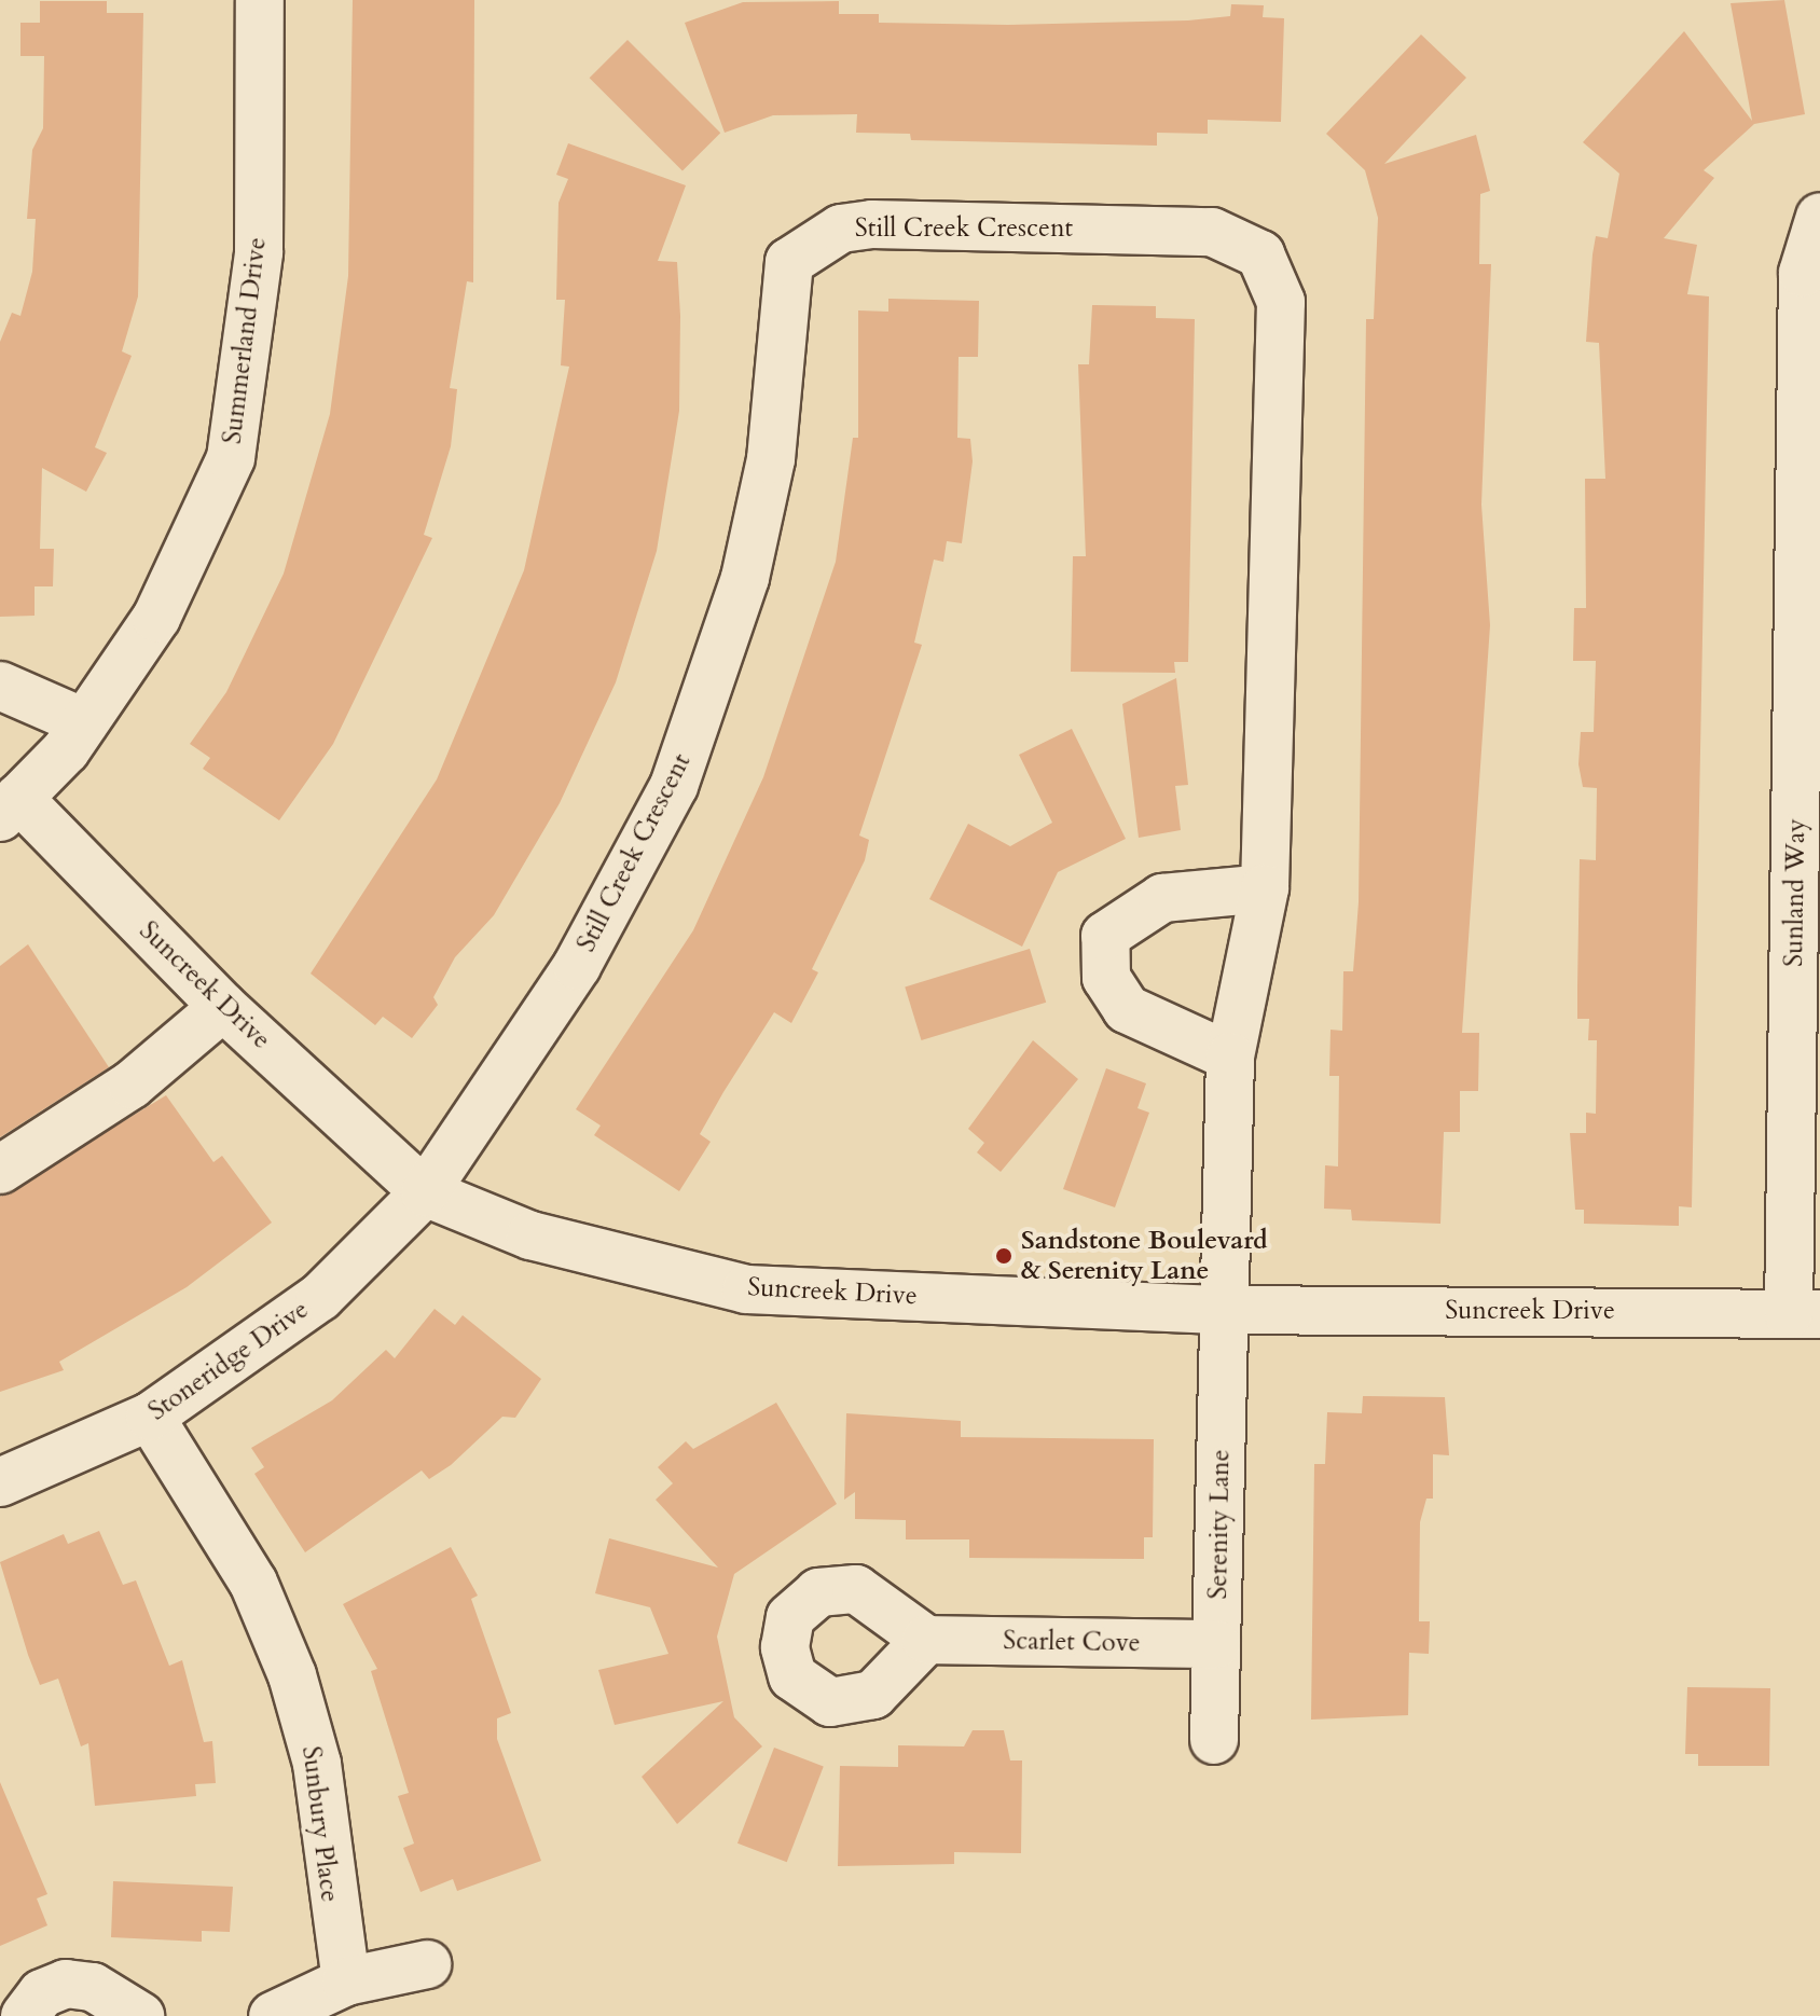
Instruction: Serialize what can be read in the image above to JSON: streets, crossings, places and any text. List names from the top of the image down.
{
  "streets": {
    "street": [
      "Still Creek Crescent",
      "Summerland Drive",
      "Sunland Way",
      "Suncreek Drive",
      "Stoneridge Drive",
      "Serenity Lane",
      "Scarlet Cove",
      "Sunbury Place"
    ]
  },
  "crossings": [
    ["Still Creek Crescent", "Suncreek Drive"],
    ["Still Creek Crescent", "Stoneridge Drive"],
    ["Still Creek Crescent", "Serenity Lane"],
    ["Summerland Drive", "Suncreek Drive"],
    ["Sunland Way", "Suncreek Drive"],
    ["Suncreek Drive", "Stoneridge Drive"],
    ["Suncreek Drive", "Serenity Lane"],
    ["Stoneridge Drive", "Sunbury Place"],
    ["Serenity Lane", "Scarlet Cove"]
  ],
  "places": ["Sandstone Boulevard & Serenity Lane"]
}
